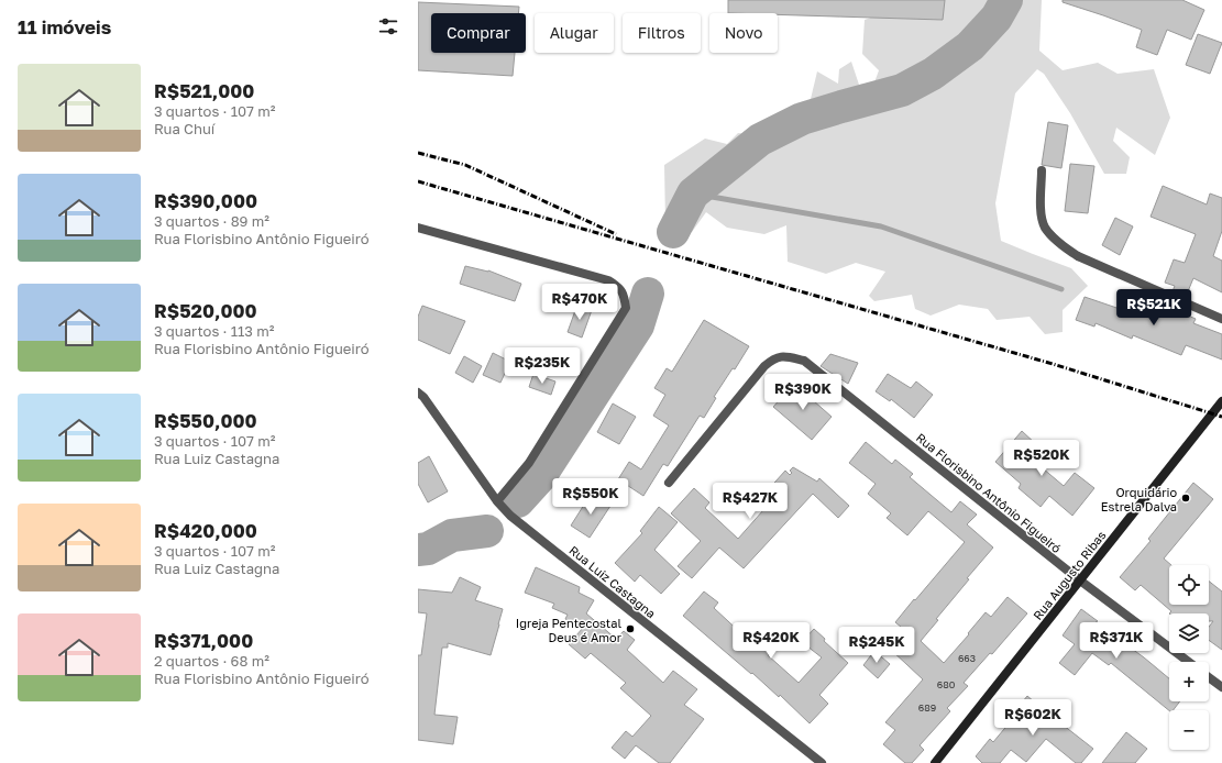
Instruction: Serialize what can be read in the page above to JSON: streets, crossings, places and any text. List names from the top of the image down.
{
  "streets": {
    "street": ["Rua Florisbino Antônio Figueiró", "Rua Augusto Ribas", "Rua Luiz Castagna"]
  },
  "crossings": [
    ["Rua Florisbino Antônio Figueiró", "Rua Augusto Ribas"]
  ],
  "places": ["Orquidário Estrela Dalva", "Igreja Pentecostal Deus é Amor"],
  "house_numbers": ["663", "680", "689"],
  "page": {
    "heading": "11 imóveis",
    "chip": [
      "Comprar",
      "Alugar",
      "Filtros",
      "Novo"
    ],
    "list": [
      {
        "name": "R$521,000",
        "note": "3 quartos · 107 m² · Rua Chuí"
      },
      {
        "name": "R$390,000",
        "note": "3 quartos · 89 m² · Rua Florisbino Antônio Figueiró"
      },
      {
        "name": "R$520,000",
        "note": "3 quartos · 113 m² · Rua Florisbino Antônio Figueiró"
      },
      {
        "name": "R$550,000",
        "note": "3 quartos · 107 m² · Rua Luiz Castagna"
      },
      {
        "name": "R$420,000",
        "note": "3 quartos · 107 m² · Rua Luiz Castagna"
      },
      {
        "name": "R$371,000",
        "note": "2 quartos · 68 m² · Rua Florisbino Antônio Figueiró"
      }
    ],
    "price": [
      "R$470K",
      "R$521K",
      "R$235K",
      "R$390K",
      "R$520K",
      "R$550K",
      "R$427K",
      "R$420K",
      "R$371K",
      "R$245K",
      "R$602K"
    ],
    "map_buttons": ["+", "−"]
  }
}
